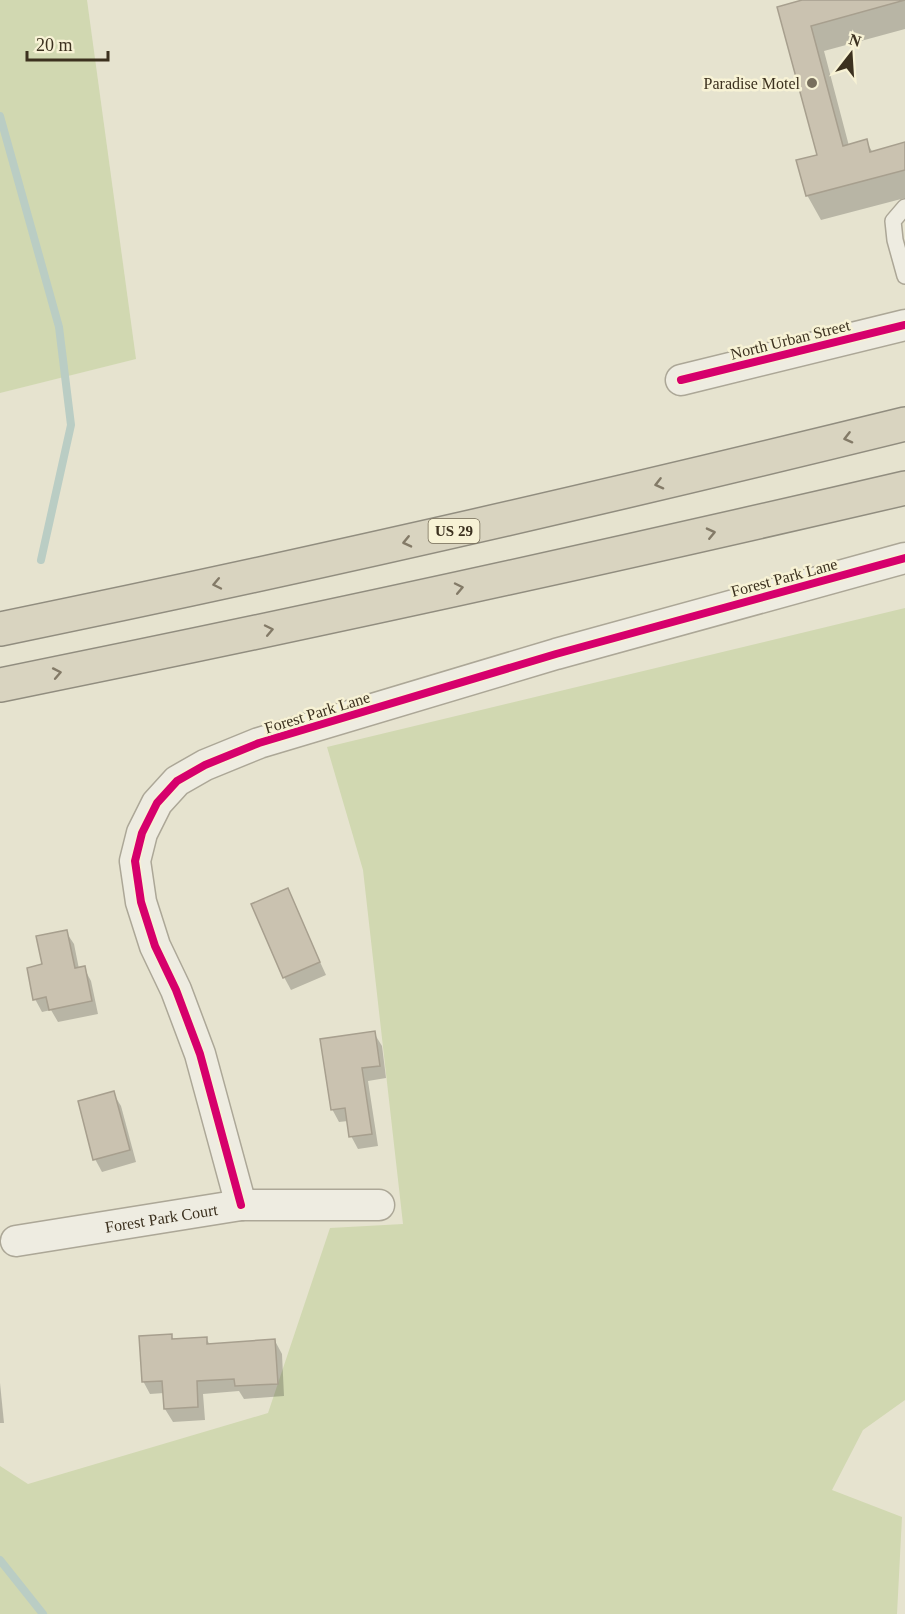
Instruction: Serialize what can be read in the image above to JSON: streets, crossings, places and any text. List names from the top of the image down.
{
  "streets": {
    "highway": ["US 29"],
    "street": ["North Urban Street", "Forest Park Lane", "Forest Park Court"]
  },
  "crossings": [
    ["Forest Park Lane", "Forest Park Court"]
  ],
  "places": ["Paradise Motel"],
  "scale_bar": "20 m",
  "north": "top"
}
